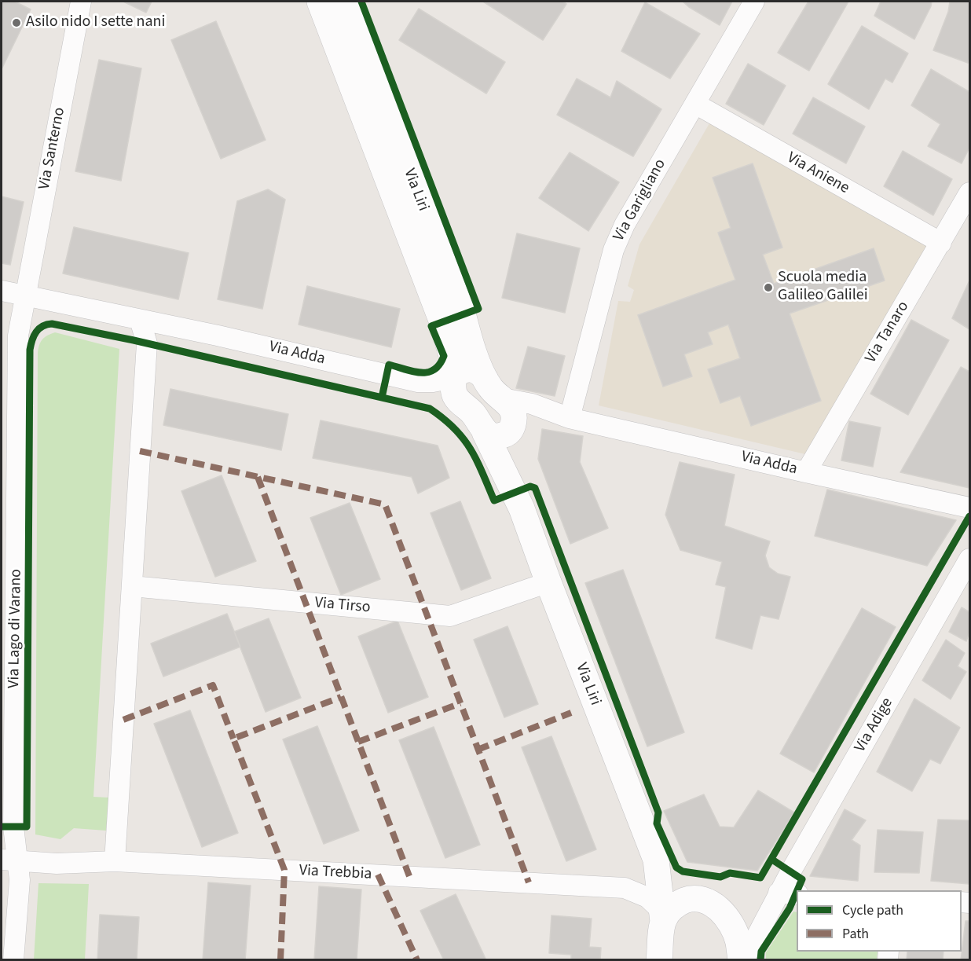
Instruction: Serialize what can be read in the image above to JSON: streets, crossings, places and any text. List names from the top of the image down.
{
  "streets": {
    "main road": ["Via Liri"],
    "street": [
      "Via Santerno",
      "Via Aniene",
      "Via Garigliano",
      "Via Tanaro",
      "Via Adda",
      "Via Tirso",
      "Via Lago di Varano",
      "Via Adige",
      "Via Trebbia"
    ]
  },
  "crossings": [
    ["Via Santerno", "Via Adda"],
    ["Via Santerno", "Via Lago di Varano"],
    ["Via Aniene", "Via Garigliano"],
    ["Via Aniene", "Via Tanaro"],
    ["Via Liri", "Via Adda"],
    ["Via Liri", "Via Tirso"],
    ["Via Liri", "Via Adige"],
    ["Via Liri", "Via Trebbia"],
    ["Via Garigliano", "Via Adda"],
    ["Via Tanaro", "Via Adda"],
    ["Via Adda", "Via Lago di Varano"],
    ["Via Lago di Varano", "Via Trebbia"]
  ],
  "places": ["Asilo nido I sette nani", "Scuola media Galileo Galilei"],
  "legend": ["Cycle path", "Path"]
}
